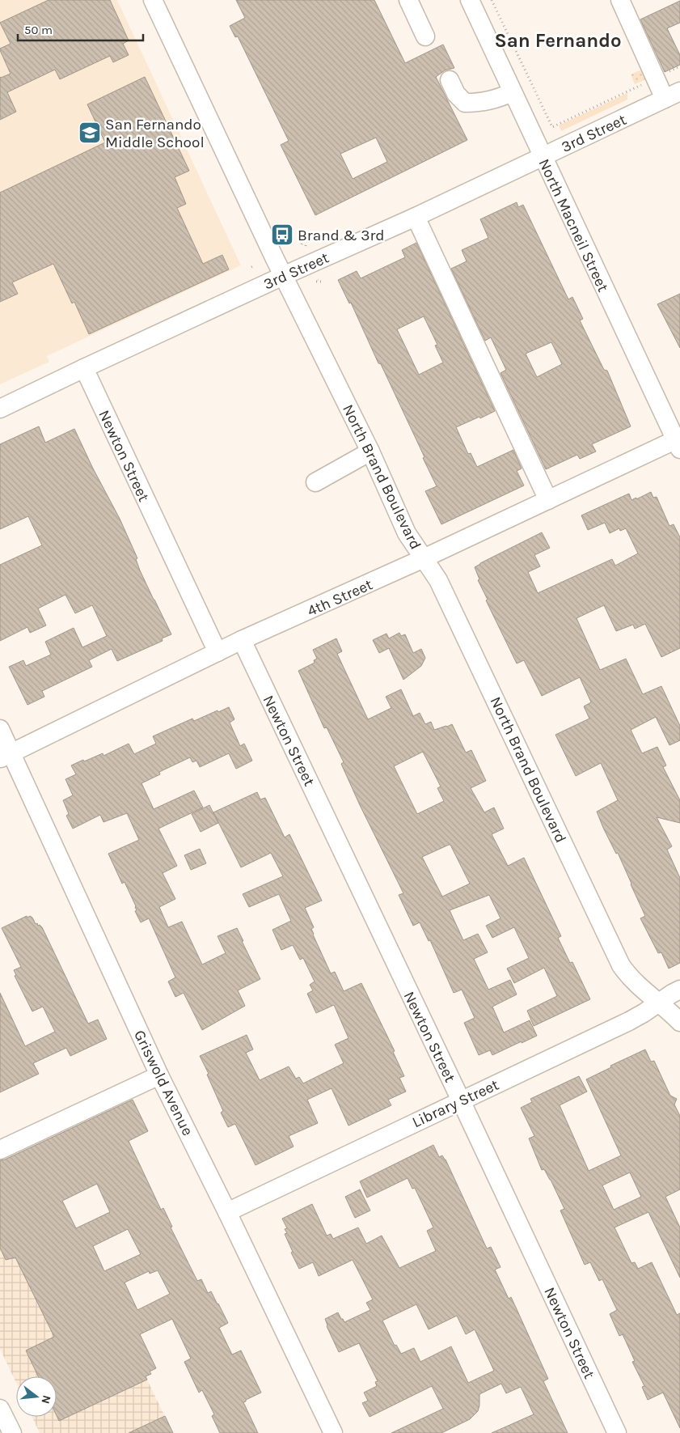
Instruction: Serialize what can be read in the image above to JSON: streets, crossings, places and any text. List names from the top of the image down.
{
  "streets": {
    "street": [
      "3rd Street",
      "North Macneil Street",
      "Newton Street",
      "North Brand Boulevard",
      "4th Street",
      "Griswold Avenue",
      "Library Street"
    ]
  },
  "crossings": [
    ["3rd Street", "North Macneil Street"],
    ["3rd Street", "Newton Street"],
    ["3rd Street", "North Brand Boulevard"],
    ["North Macneil Street", "4th Street"],
    ["Newton Street", "4th Street"],
    ["Newton Street", "Library Street"],
    ["North Brand Boulevard", "4th Street"],
    ["North Brand Boulevard", "Library Street"],
    ["4th Street", "Griswold Avenue"],
    ["Griswold Avenue", "Library Street"]
  ],
  "districts": ["San Fernando"],
  "places": {
    "school or university": ["San Fernando Middle School"],
    "bus stop": ["Brand & 3rd"]
  },
  "scale_bar": "50 m",
  "north": "right"
}
